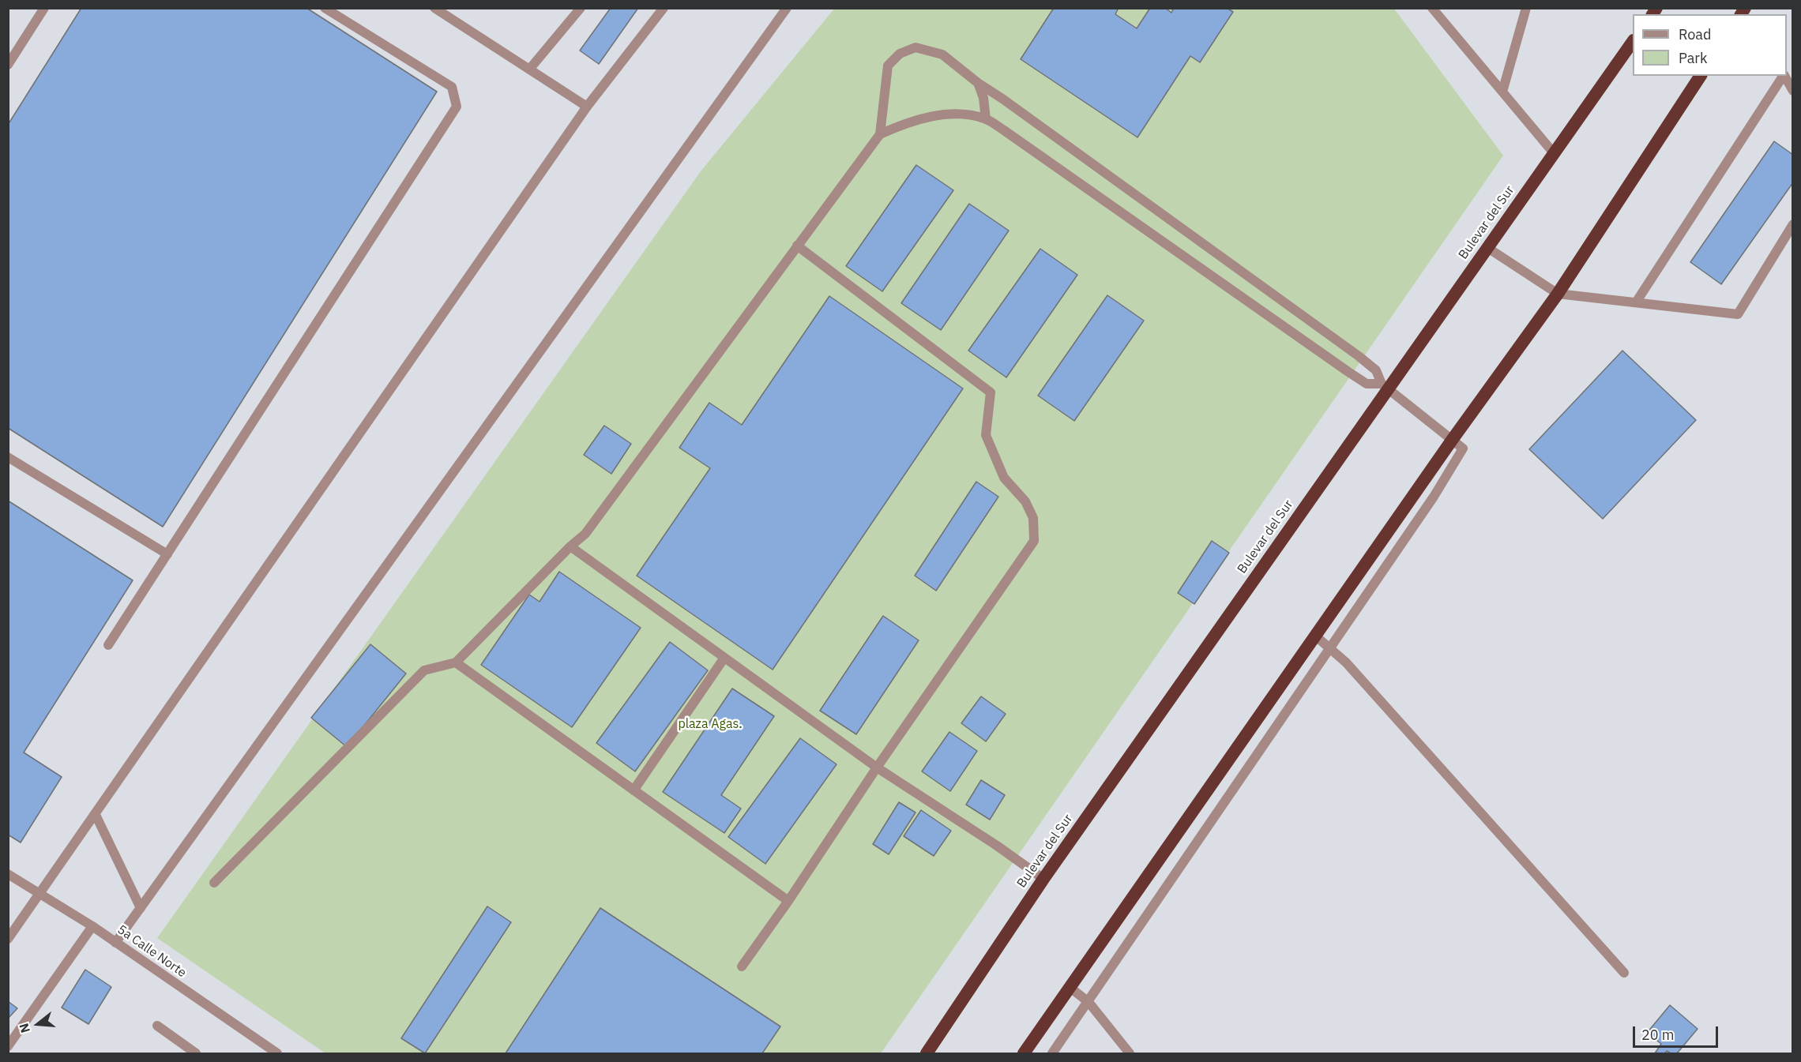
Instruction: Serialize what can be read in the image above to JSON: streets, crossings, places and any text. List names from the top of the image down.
{
  "streets": {
    "highway": ["Bulevar del Sur"],
    "street": ["5a Calle Norte"]
  },
  "parks": ["plaza Agas."],
  "legend": ["Road", "Park"],
  "scale_bar": "20 m",
  "north": "left"
}
